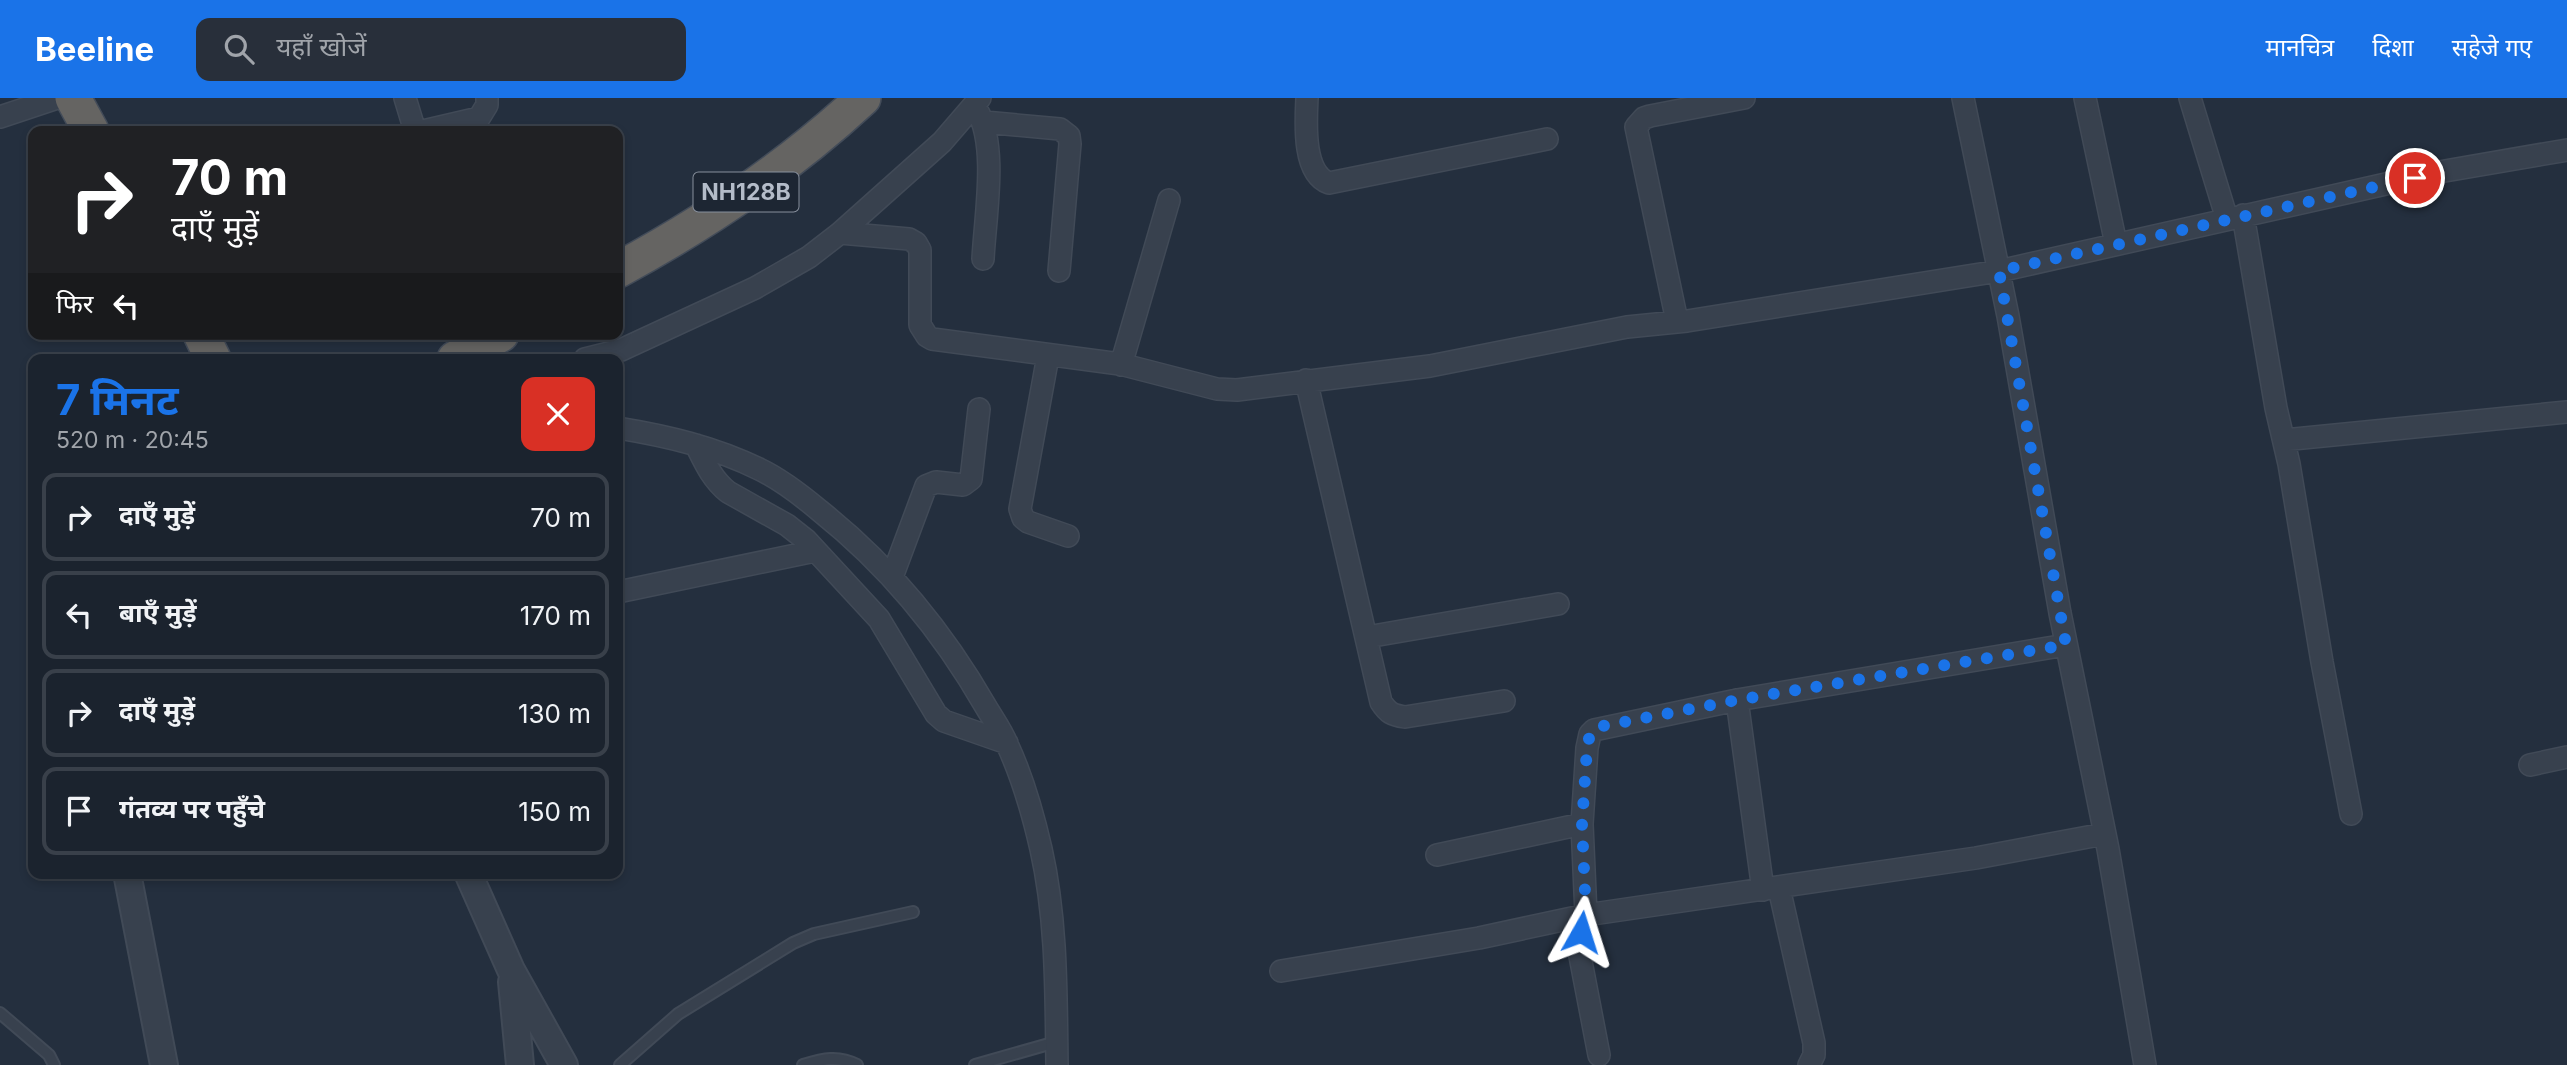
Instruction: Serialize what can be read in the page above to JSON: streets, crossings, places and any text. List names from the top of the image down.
{
  "streets": {
    "highway": ["NH128B"]
  },
  "page": {
    "header": "Beeline",
    "search": "यहाँ खोजें",
    "nav": ["मानचित्र", "दिशा", "सहेजे गए"],
    "turn": ["70 m", "दाएँ मुड़ें"],
    "then": "फिर",
    "heading": ["7 मिनट", "520 m · 20:45"],
    "list": [
      {
        "name": "दाएँ मुड़ें",
        "value": "70 m"
      },
      {
        "name": "बाएँ मुड़ें",
        "value": "170 m"
      },
      {
        "name": "दाएँ मुड़ें",
        "value": "130 m"
      },
      {
        "name": "गंतव्य पर पहुँचे",
        "value": "150 m"
      }
    ]
  }
}
